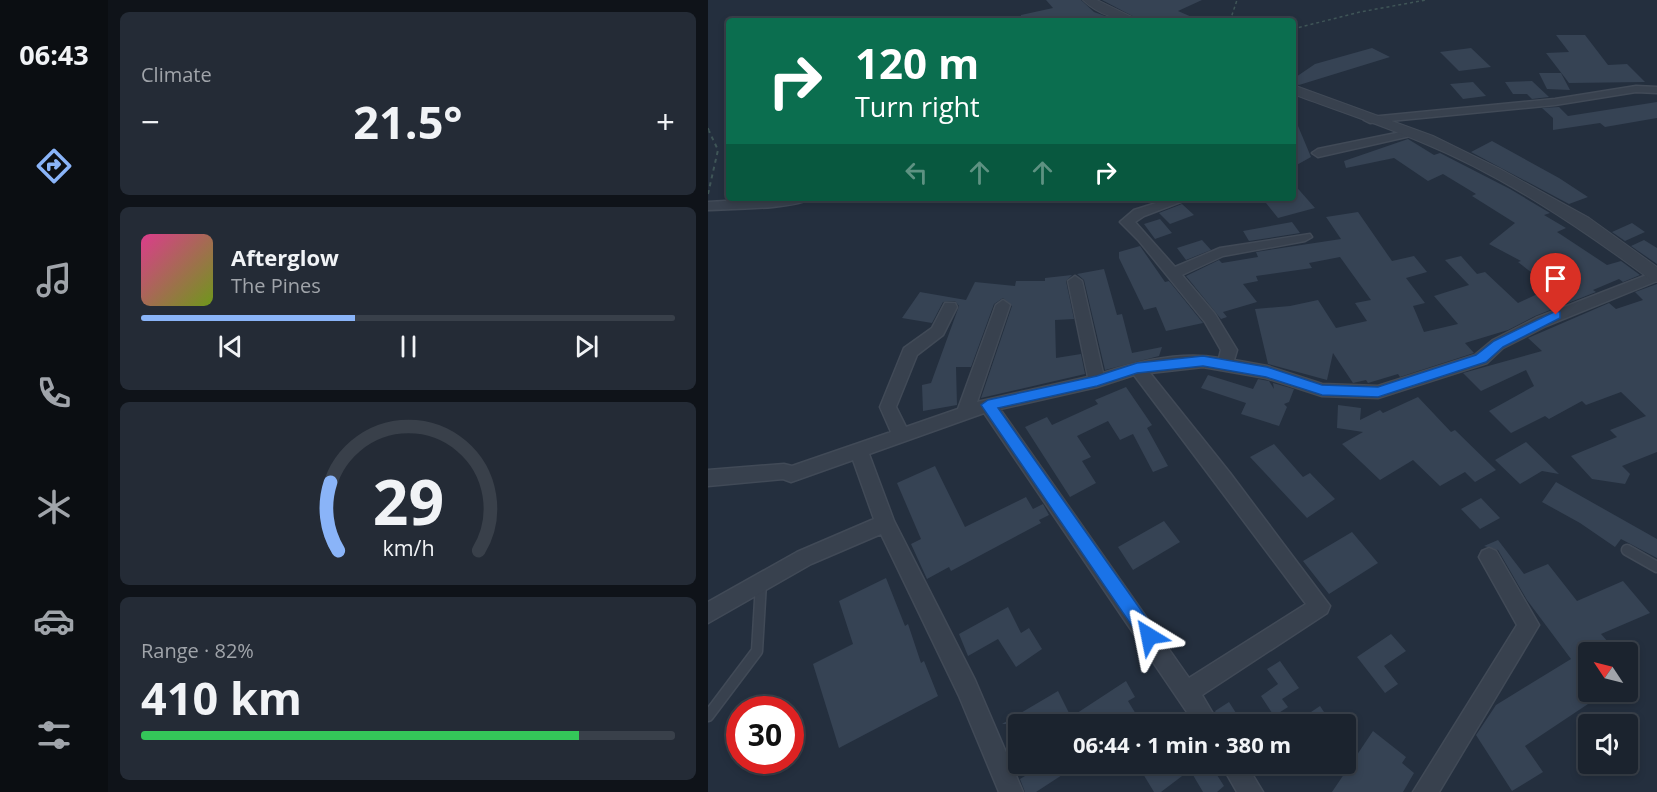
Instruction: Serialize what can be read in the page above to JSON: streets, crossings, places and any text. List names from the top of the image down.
{
  "north": "top left",
  "page": {
    "tabs": "06:43",
    "tile": [
      "Climate",
      ["Range · 82%", "410 km"]
    ],
    "turn": ["120 m", "Turn right"],
    "heat": ["−", "21.5°", "+"],
    "song": ["Afterglow", "The Pines"],
    "limit": "30",
    "trip": "06:44 · 1 min · 380 m",
    "gauge": ["29", "km/h"]
  }
}
